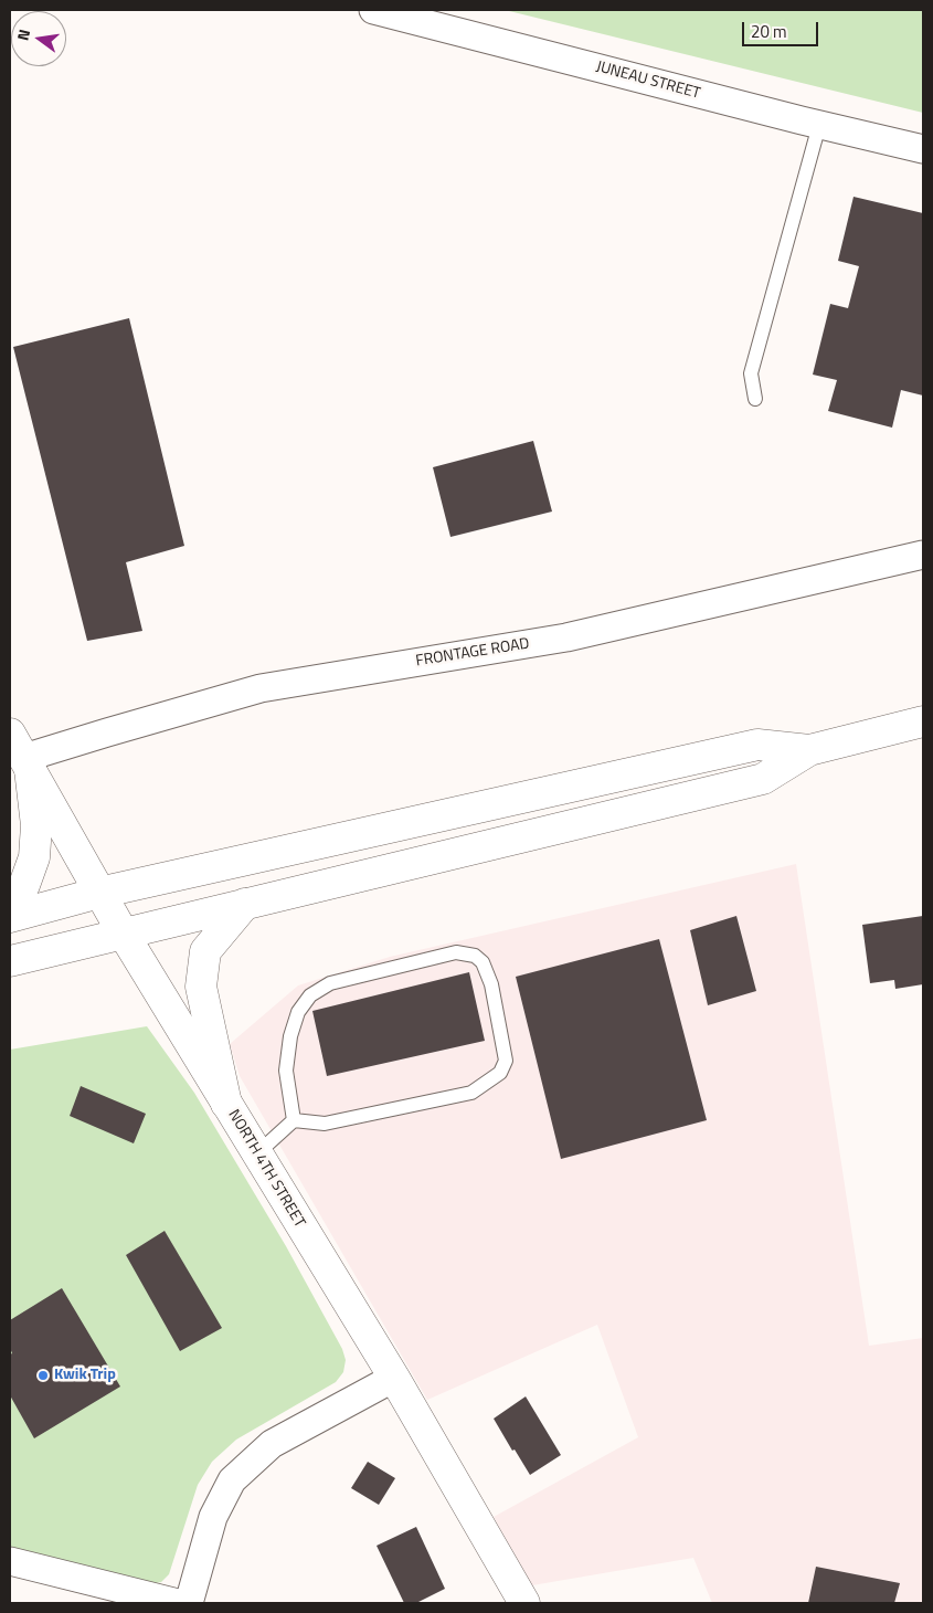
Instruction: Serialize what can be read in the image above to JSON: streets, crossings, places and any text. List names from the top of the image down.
{
  "streets": {
    "main road": ["NORTH 4TH STREET"],
    "street": ["JUNEAU STREET", "FRONTAGE ROAD"]
  },
  "crossings": [
    ["FRONTAGE ROAD", "NORTH 4TH STREET"]
  ],
  "places": ["Kwik Trip"],
  "scale_bar": "20 m",
  "north": "left"
}
